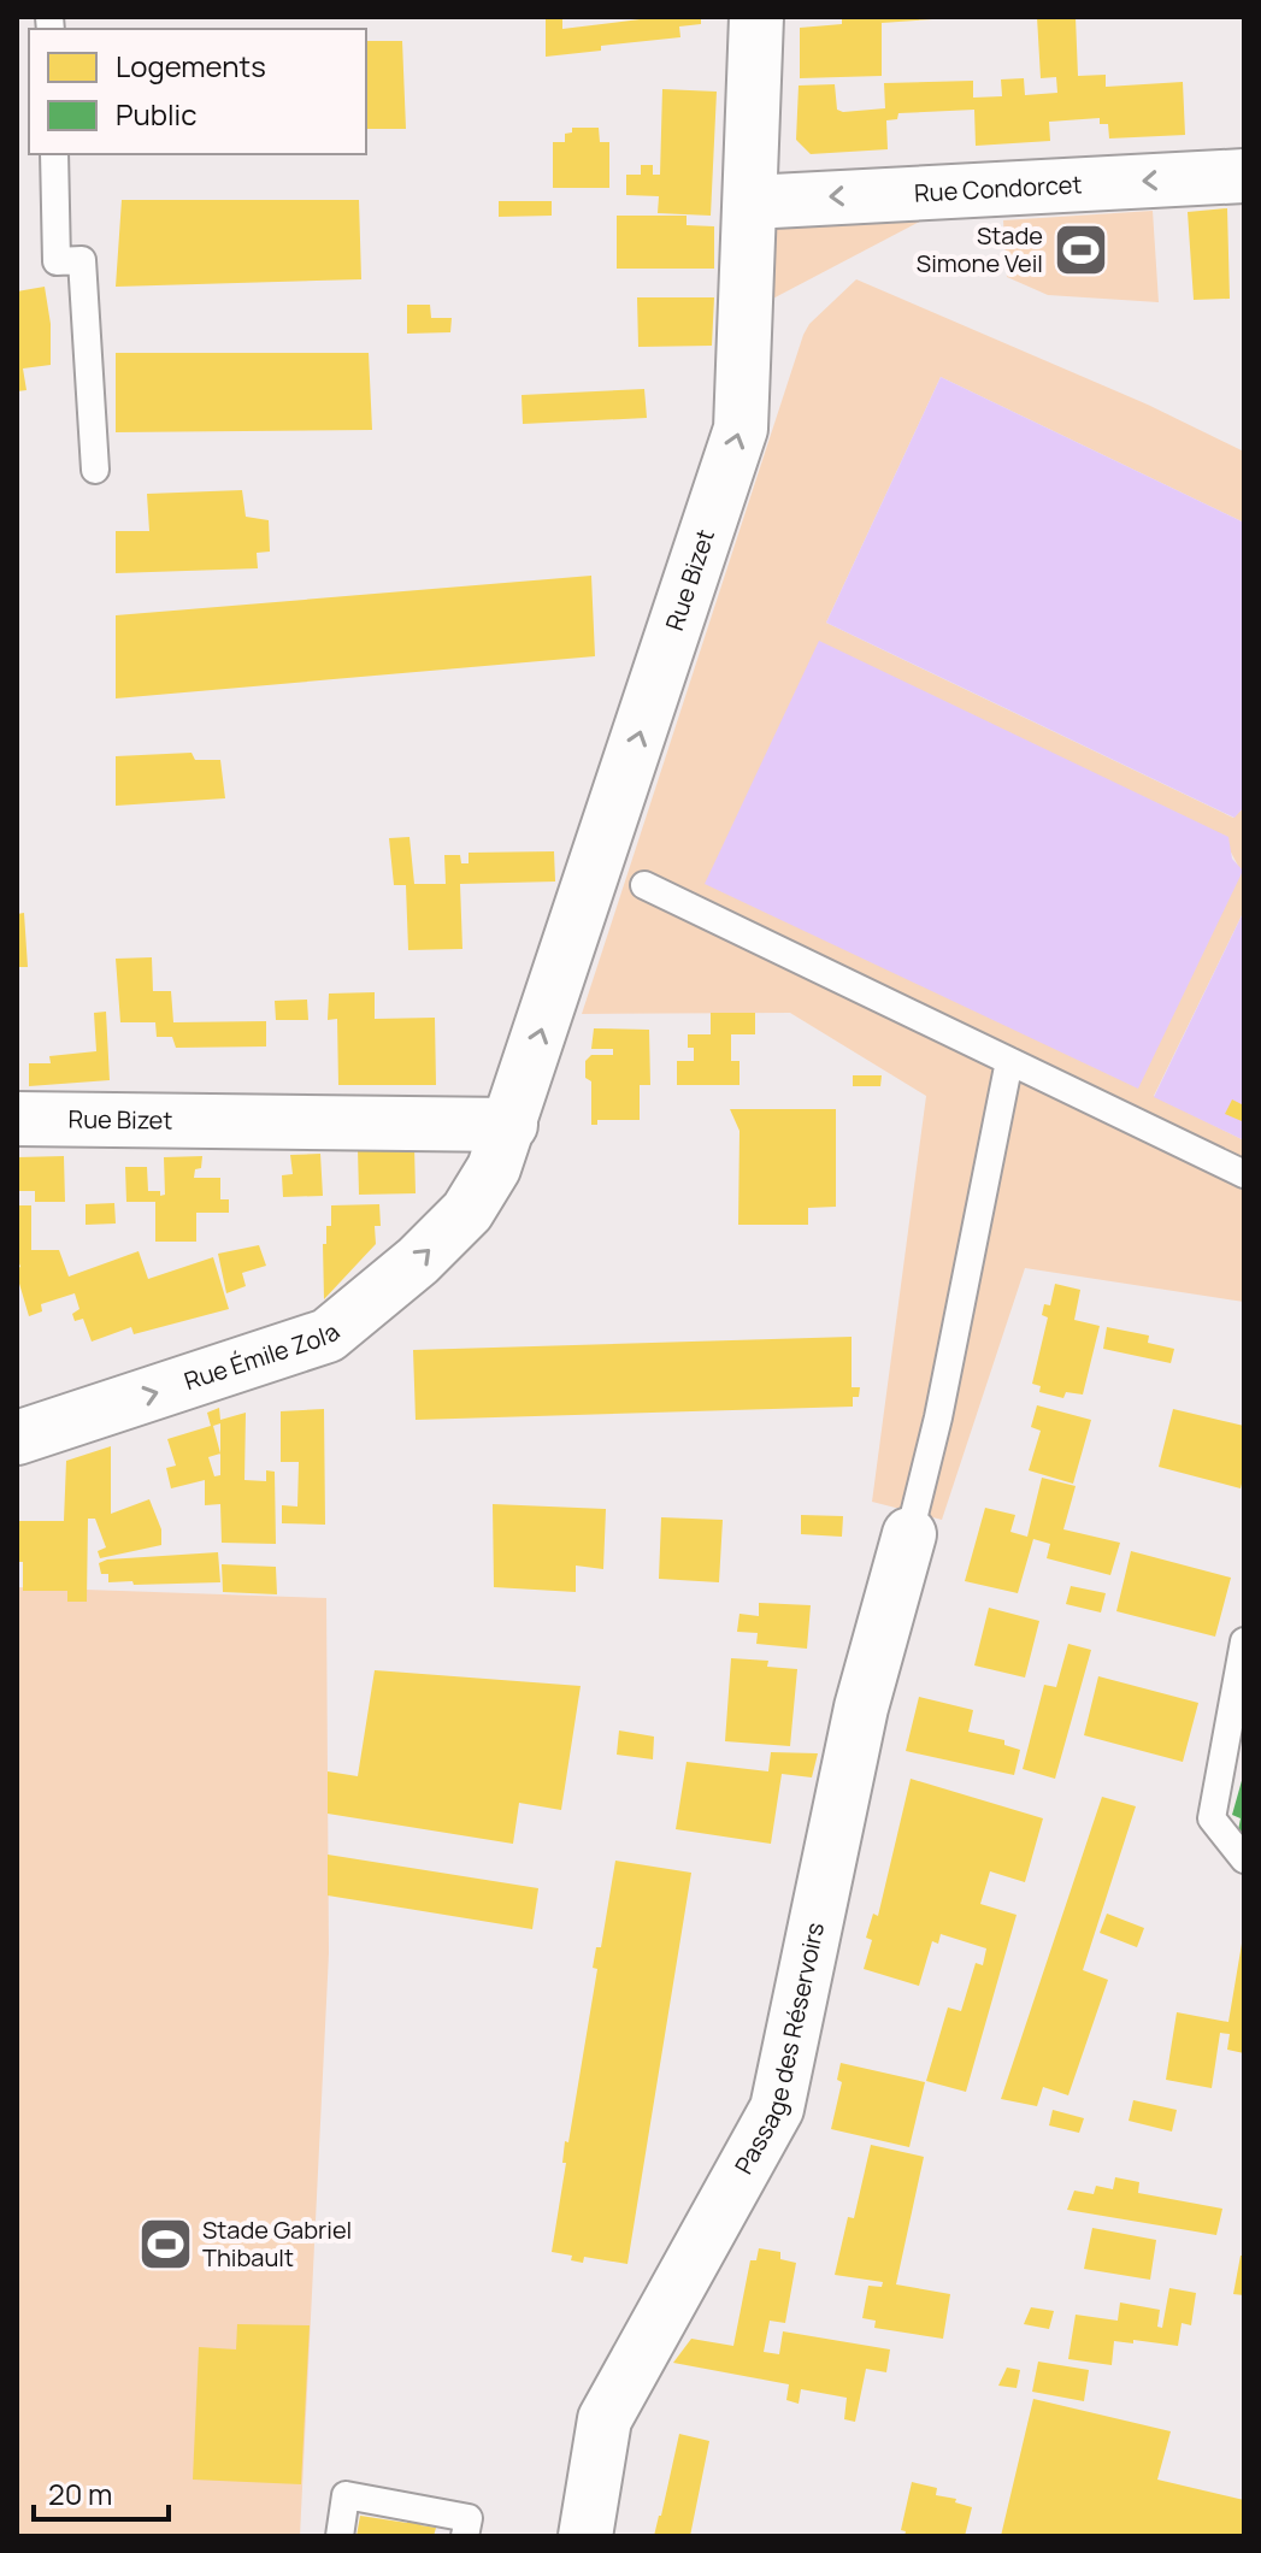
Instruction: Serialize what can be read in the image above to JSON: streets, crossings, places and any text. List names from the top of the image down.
{
  "streets": {
    "street": [
      "Rue Condorcet",
      "Rue Bizet",
      "Rue Émile Zola",
      "Passage des Réservoirs"
    ]
  },
  "crossings": [
    ["Rue Condorcet", "Rue Bizet"],
    ["Rue Bizet", "Rue Émile Zola"]
  ],
  "one_way": ["Rue Condorcet", "Rue Bizet", "Rue Émile Zola"],
  "places": {
    "sports": ["Stade Simone Veil", "Stade Gabriel Thibault"]
  },
  "legend": ["Logements", "Public"],
  "scale_bar": "20 m"
}
